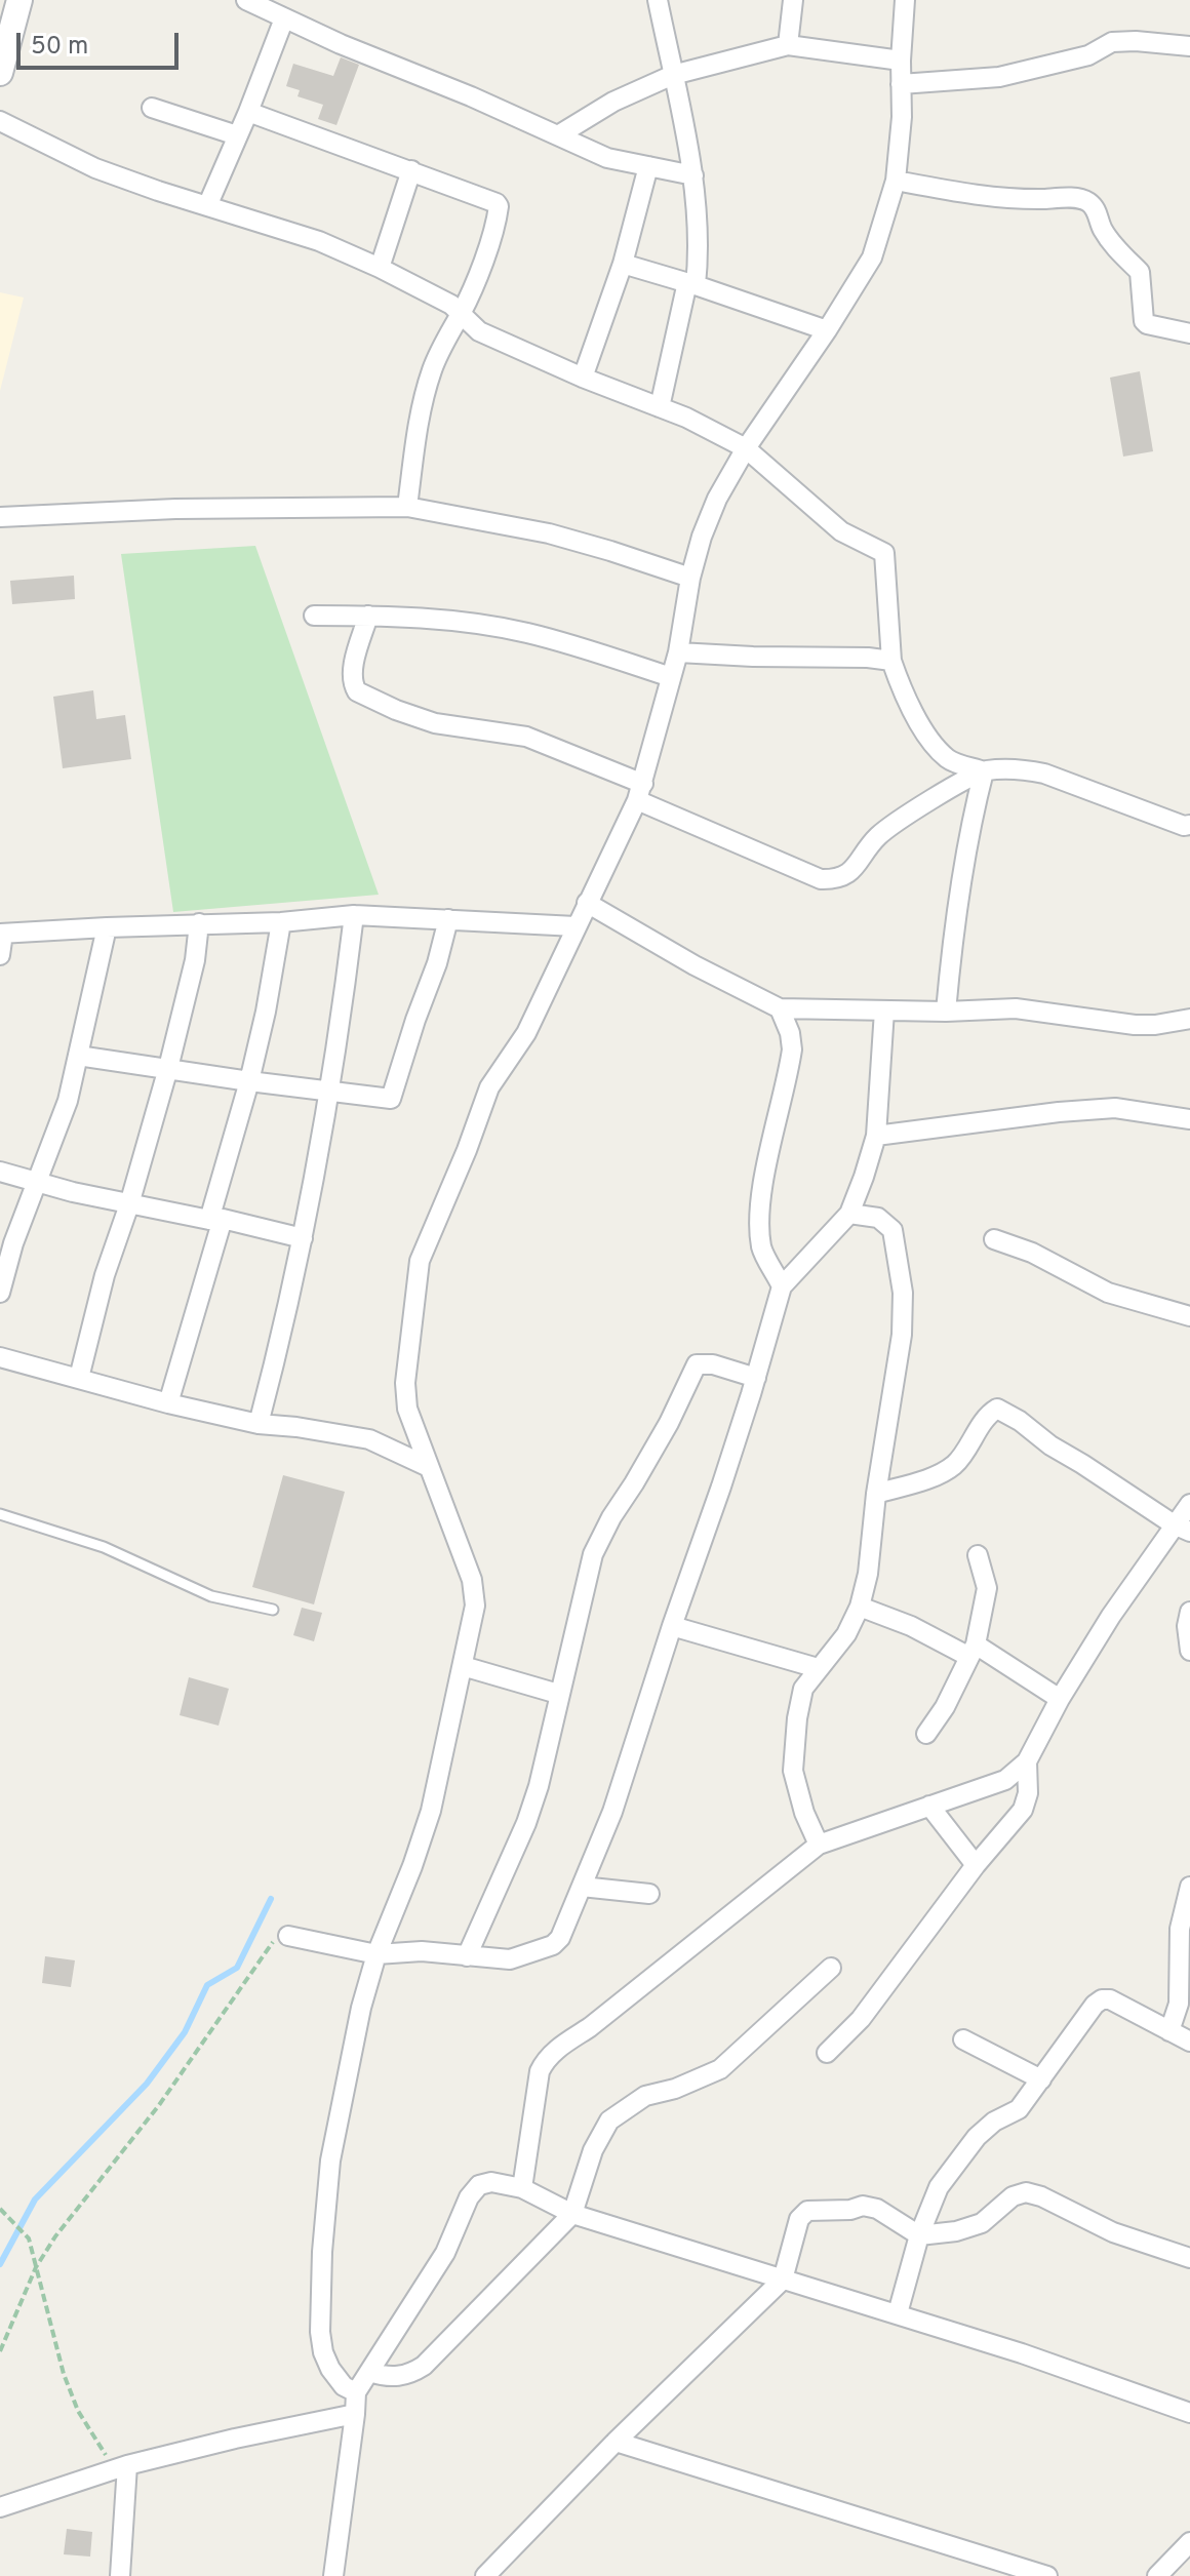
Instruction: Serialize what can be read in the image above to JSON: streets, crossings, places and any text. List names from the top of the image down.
{
  "scale_bar": "50 m"
}
